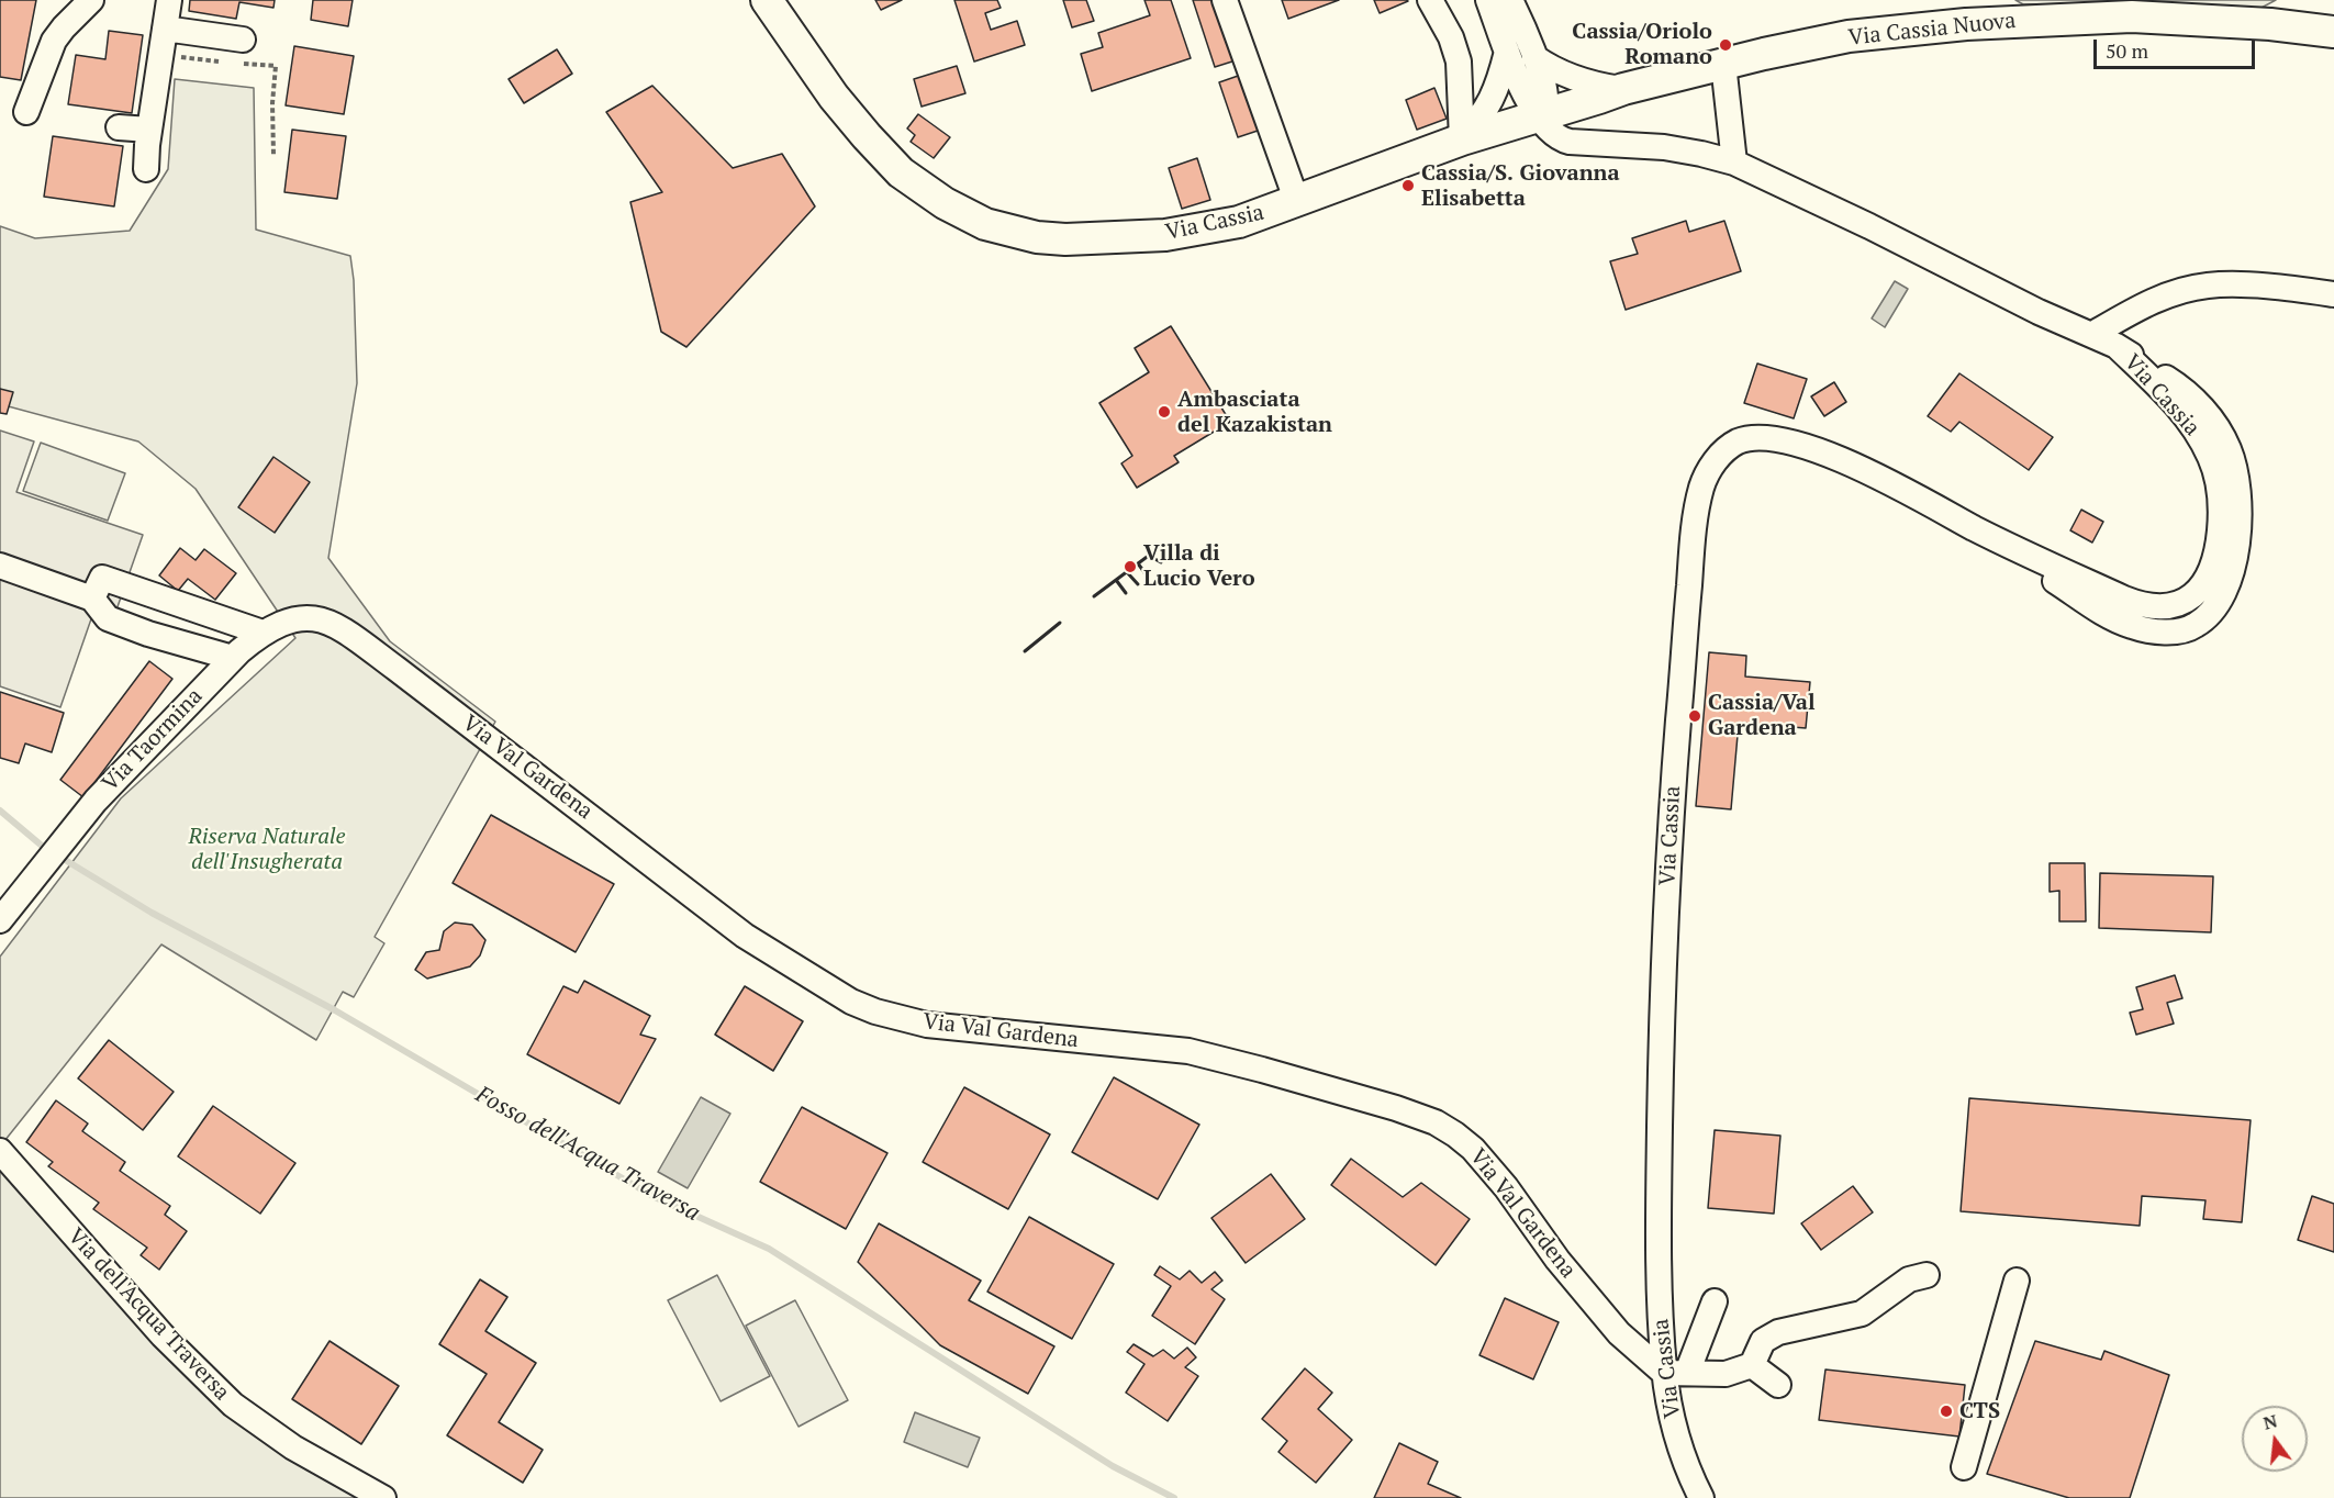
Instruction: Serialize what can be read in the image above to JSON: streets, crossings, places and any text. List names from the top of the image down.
{
  "streets": {
    "main road": ["Via Cassia Nuova", "Via Cassia"],
    "street": ["Via Taormina", "Via Val Gardena", "Via dell'Acqua Traversa"]
  },
  "crossings": [
    ["Via Cassia Nuova", "Via Cassia"],
    ["Via Cassia", "Via Val Gardena"],
    ["Via Taormina", "Via Val Gardena"]
  ],
  "water": ["Fosso dell'Acqua Traversa"],
  "parks": ["Riserva Naturale dell'Insugherata"],
  "places": [
    "Cassia/Oriolo Romano",
    "Cassia/S. Giovanna Elisabetta",
    "Ambasciata del Kazakistan",
    "Villa di Lucio Vero",
    "Cassia/Val Gardena",
    "CTS"
  ],
  "scale_bar": "50 m",
  "north": "top"
}
